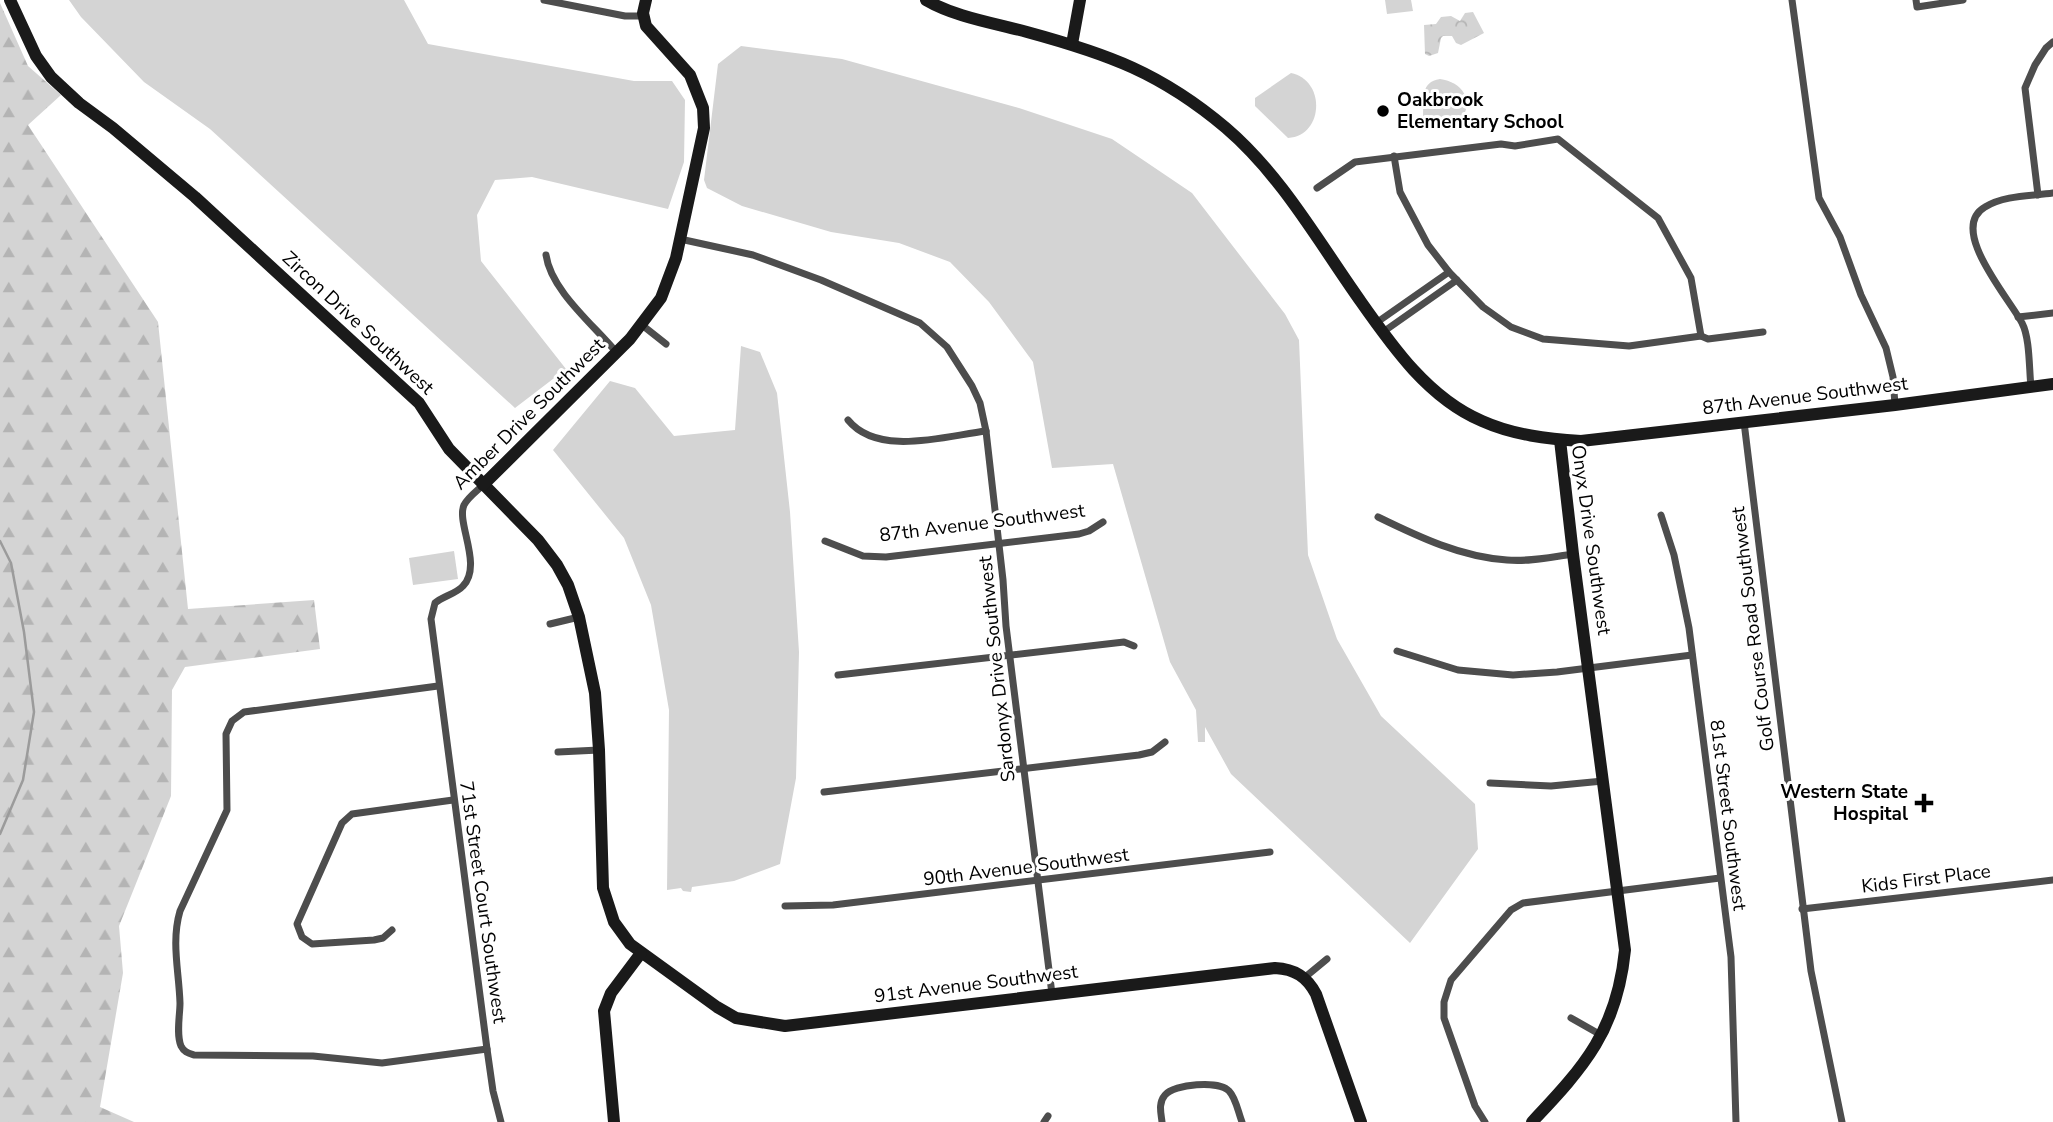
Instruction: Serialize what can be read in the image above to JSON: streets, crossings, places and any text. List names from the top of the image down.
{
  "streets": {
    "street": [
      "Zircon Drive Southwest",
      "87th Avenue Southwest",
      "Amber Drive Southwest",
      "Onyx Drive Southwest",
      "Golf Course Road Southwest",
      "Sardonyx Drive Southwest",
      "81st Street Southwest",
      "90th Avenue Southwest",
      "Kids First Place",
      "71st Street Court Southwest",
      "91st Avenue Southwest"
    ]
  },
  "crossings": [
    ["Zircon Drive Southwest", "Amber Drive Southwest"],
    ["Zircon Drive Southwest", "91st Avenue Southwest"],
    ["87th Avenue Southwest", "Onyx Drive Southwest"],
    ["87th Avenue Southwest", "Golf Course Road Southwest"],
    ["87th Avenue Southwest", "Sardonyx Drive Southwest"],
    ["Amber Drive Southwest", "Sardonyx Drive Southwest"],
    ["Amber Drive Southwest", "71st Street Court Southwest"],
    ["Golf Course Road Southwest", "Kids First Place"],
    ["Sardonyx Drive Southwest", "90th Avenue Southwest"],
    ["Sardonyx Drive Southwest", "91st Avenue Southwest"]
  ],
  "places": {
    "other": ["Oakbrook Elementary School"],
    "health": ["Western State Hospital"]
  }
}
